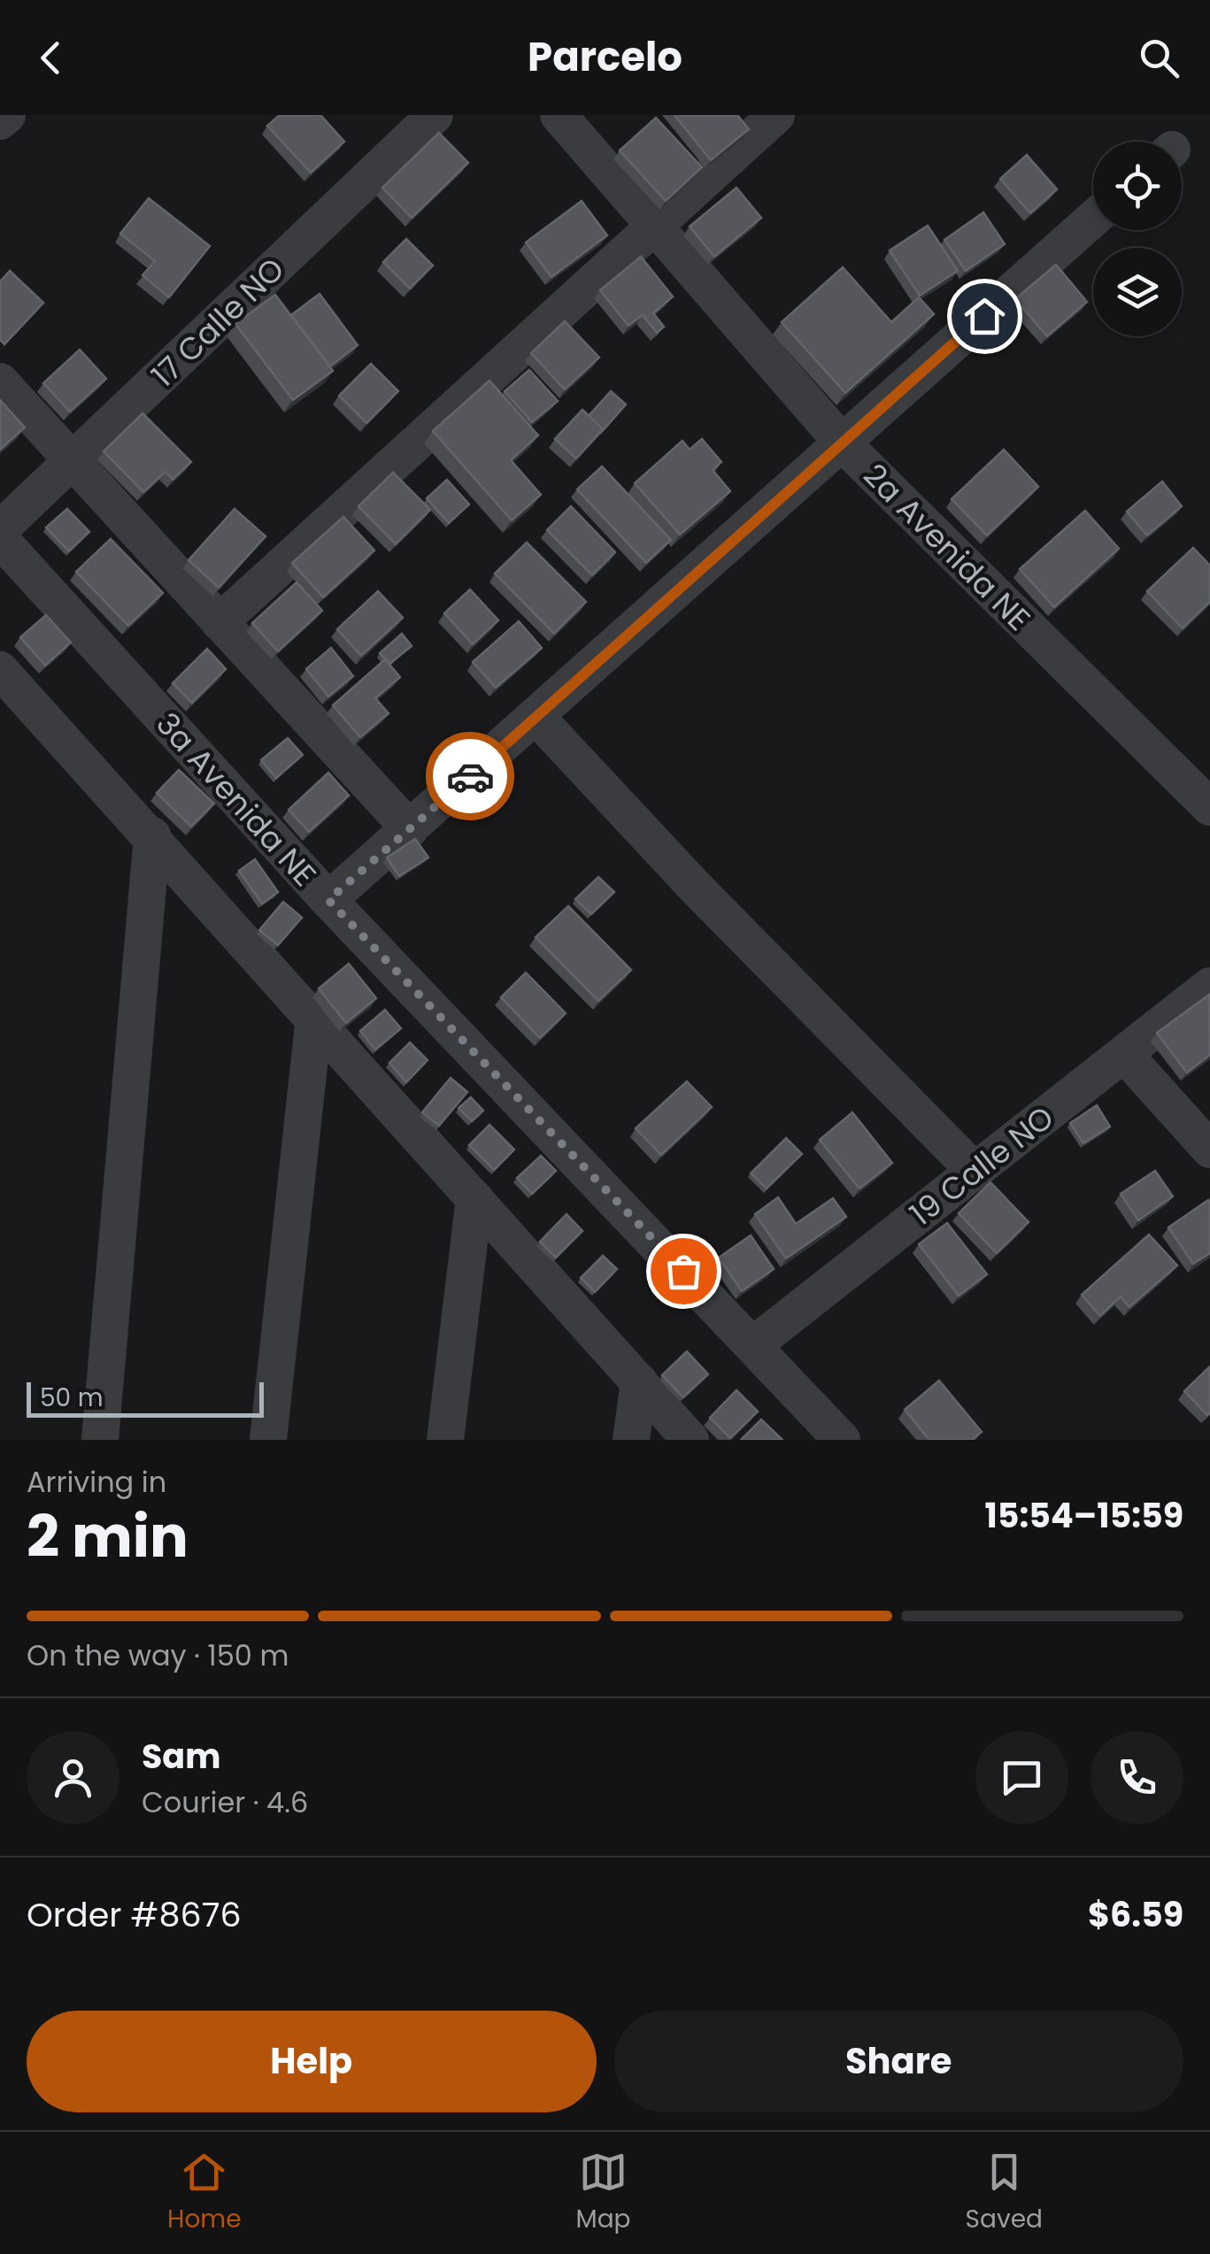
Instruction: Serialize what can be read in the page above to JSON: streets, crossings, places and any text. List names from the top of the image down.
{
  "streets": {
    "street": [
      "17 Calle NO",
      "2a Avenida NE",
      "3a Avenida NE",
      "19 Calle NO"
    ]
  },
  "crossings": [
    ["3a Avenida NE", "19 Calle NO"]
  ],
  "scale_bar": "50 m",
  "page": {
    "header": "Parcelo",
    "scale": "50 m",
    "heading": ["2 min", "Arriving in", "15:54–15:59"],
    "panel": [
      "Sam",
      "Courier · 4.6",
      "Order #8676",
      "$6.59"
    ],
    "bar": "On the way · 150 m",
    "buttons": ["Help", "Share"],
    "tabs": ["Home", "Map", "Saved"]
  }
}
